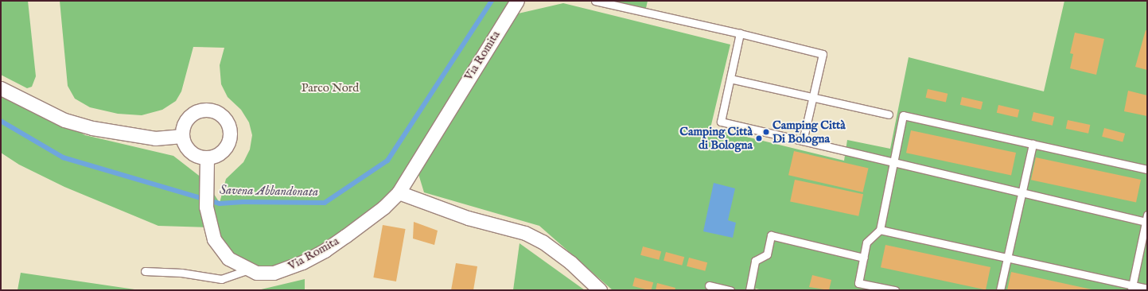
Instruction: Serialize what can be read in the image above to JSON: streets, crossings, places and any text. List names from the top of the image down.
{
  "streets": {
    "street": ["Via Romita"]
  },
  "water": ["Savena Abbandonata"],
  "parks": ["Parco Nord"],
  "places": ["Camping Città Di Bologna", "Camping Città di Bologna"]
}
